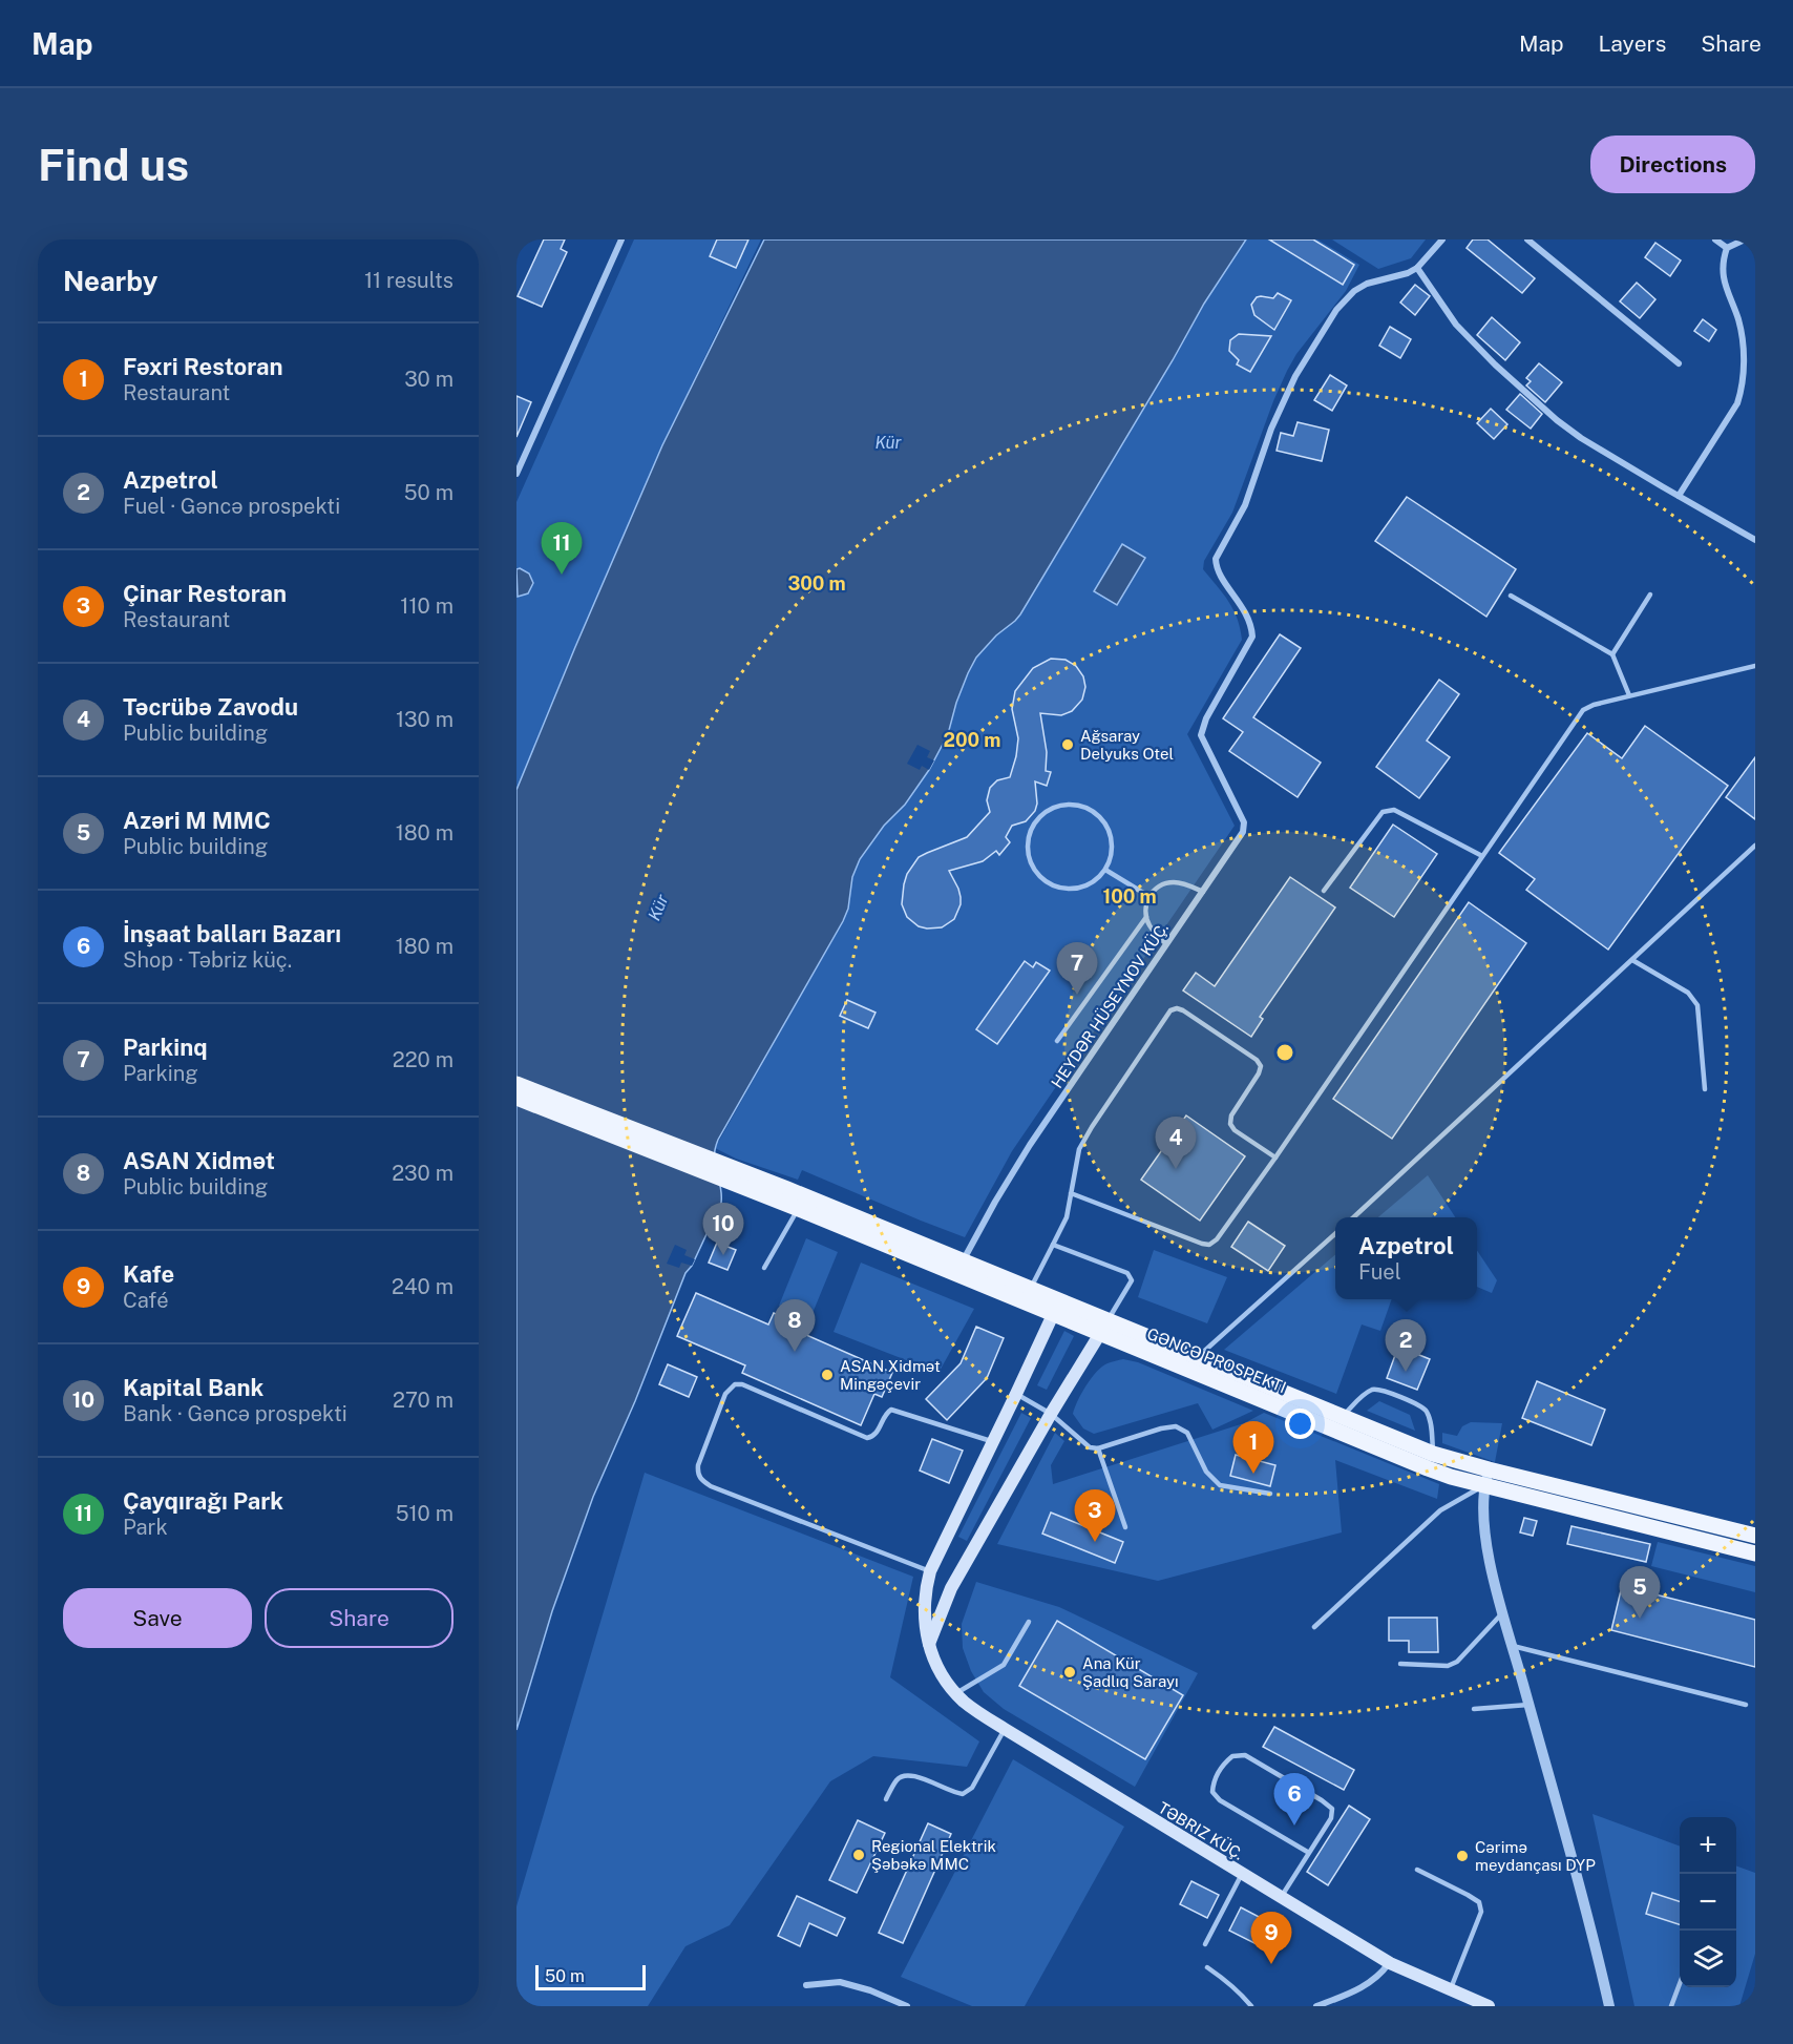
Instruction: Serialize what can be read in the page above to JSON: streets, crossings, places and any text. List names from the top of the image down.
{
  "streets": {
    "main road": ["GƏNCƏ PROSPEKTI", "TƏBRIZ KÜÇ."],
    "street": ["HEYDƏR HÜSEYNOV KÜÇ."]
  },
  "crossings": [
    ["HEYDƏR HÜSEYNOV KÜÇ.", "GƏNCƏ PROSPEKTI"],
    ["GƏNCƏ PROSPEKTI", "TƏBRIZ KÜÇ."]
  ],
  "water": ["Kür"],
  "places": [
    "Ağsaray Delyuks Otel",
    "ASAN Xidmət Mingəçevir",
    "Ana Kür Şadlıq Sarayı",
    "Regional Elektrik Şəbəkə MMC",
    "Cərimə meydançası DYP"
  ],
  "scale_bar": "50 m",
  "page": {
    "header": "Map",
    "nav": ["Map", "Layers", "Share"],
    "buttons": [
      "Directions",
      ["Save", "Share"]
    ],
    "title": "Find us",
    "heading": ["Nearby", "11 results"],
    "list": [
      {
        "mark": "1",
        "name": "Fəxri Restoran",
        "note": "Restaurant",
        "value": "30 m"
      },
      {
        "mark": "2",
        "name": "Azpetrol",
        "note": "Fuel · Gəncə prospekti",
        "value": "50 m"
      },
      {
        "mark": "3",
        "name": "Çinar Restoran",
        "note": "Restaurant",
        "value": "110 m"
      },
      {
        "mark": "4",
        "name": "Təcrübə Zavodu",
        "note": "Public building",
        "value": "130 m"
      },
      {
        "mark": "5",
        "name": "Azəri M MMC",
        "note": "Public building",
        "value": "180 m"
      },
      {
        "mark": "6",
        "name": "İnşaat balları Bazarı",
        "note": "Shop · Təbriz küç.",
        "value": "180 m"
      },
      {
        "mark": "7",
        "name": "Parkinq",
        "note": "Parking",
        "value": "220 m"
      },
      {
        "mark": "8",
        "name": "ASAN Xidmət",
        "note": "Public building",
        "value": "230 m"
      },
      {
        "mark": "9",
        "name": "Kafe",
        "note": "Café",
        "value": "240 m"
      },
      {
        "mark": "10",
        "name": "Kapital Bank",
        "note": "Bank · Gəncə prospekti",
        "value": "270 m"
      },
      {
        "mark": "11",
        "name": "Çayqırağı Park",
        "note": "Park",
        "value": "510 m"
      }
    ],
    "pins": [
      "11",
      "7",
      "4",
      "10",
      "8",
      "2",
      "1",
      "3",
      "5",
      "6",
      "9"
    ],
    "popup": ["Azpetrol", "Fuel"],
    "map_buttons": ["+", "−"],
    "scale": "50 m"
  },
  "rings": ["300 m", "200 m", "100 m"]
}
